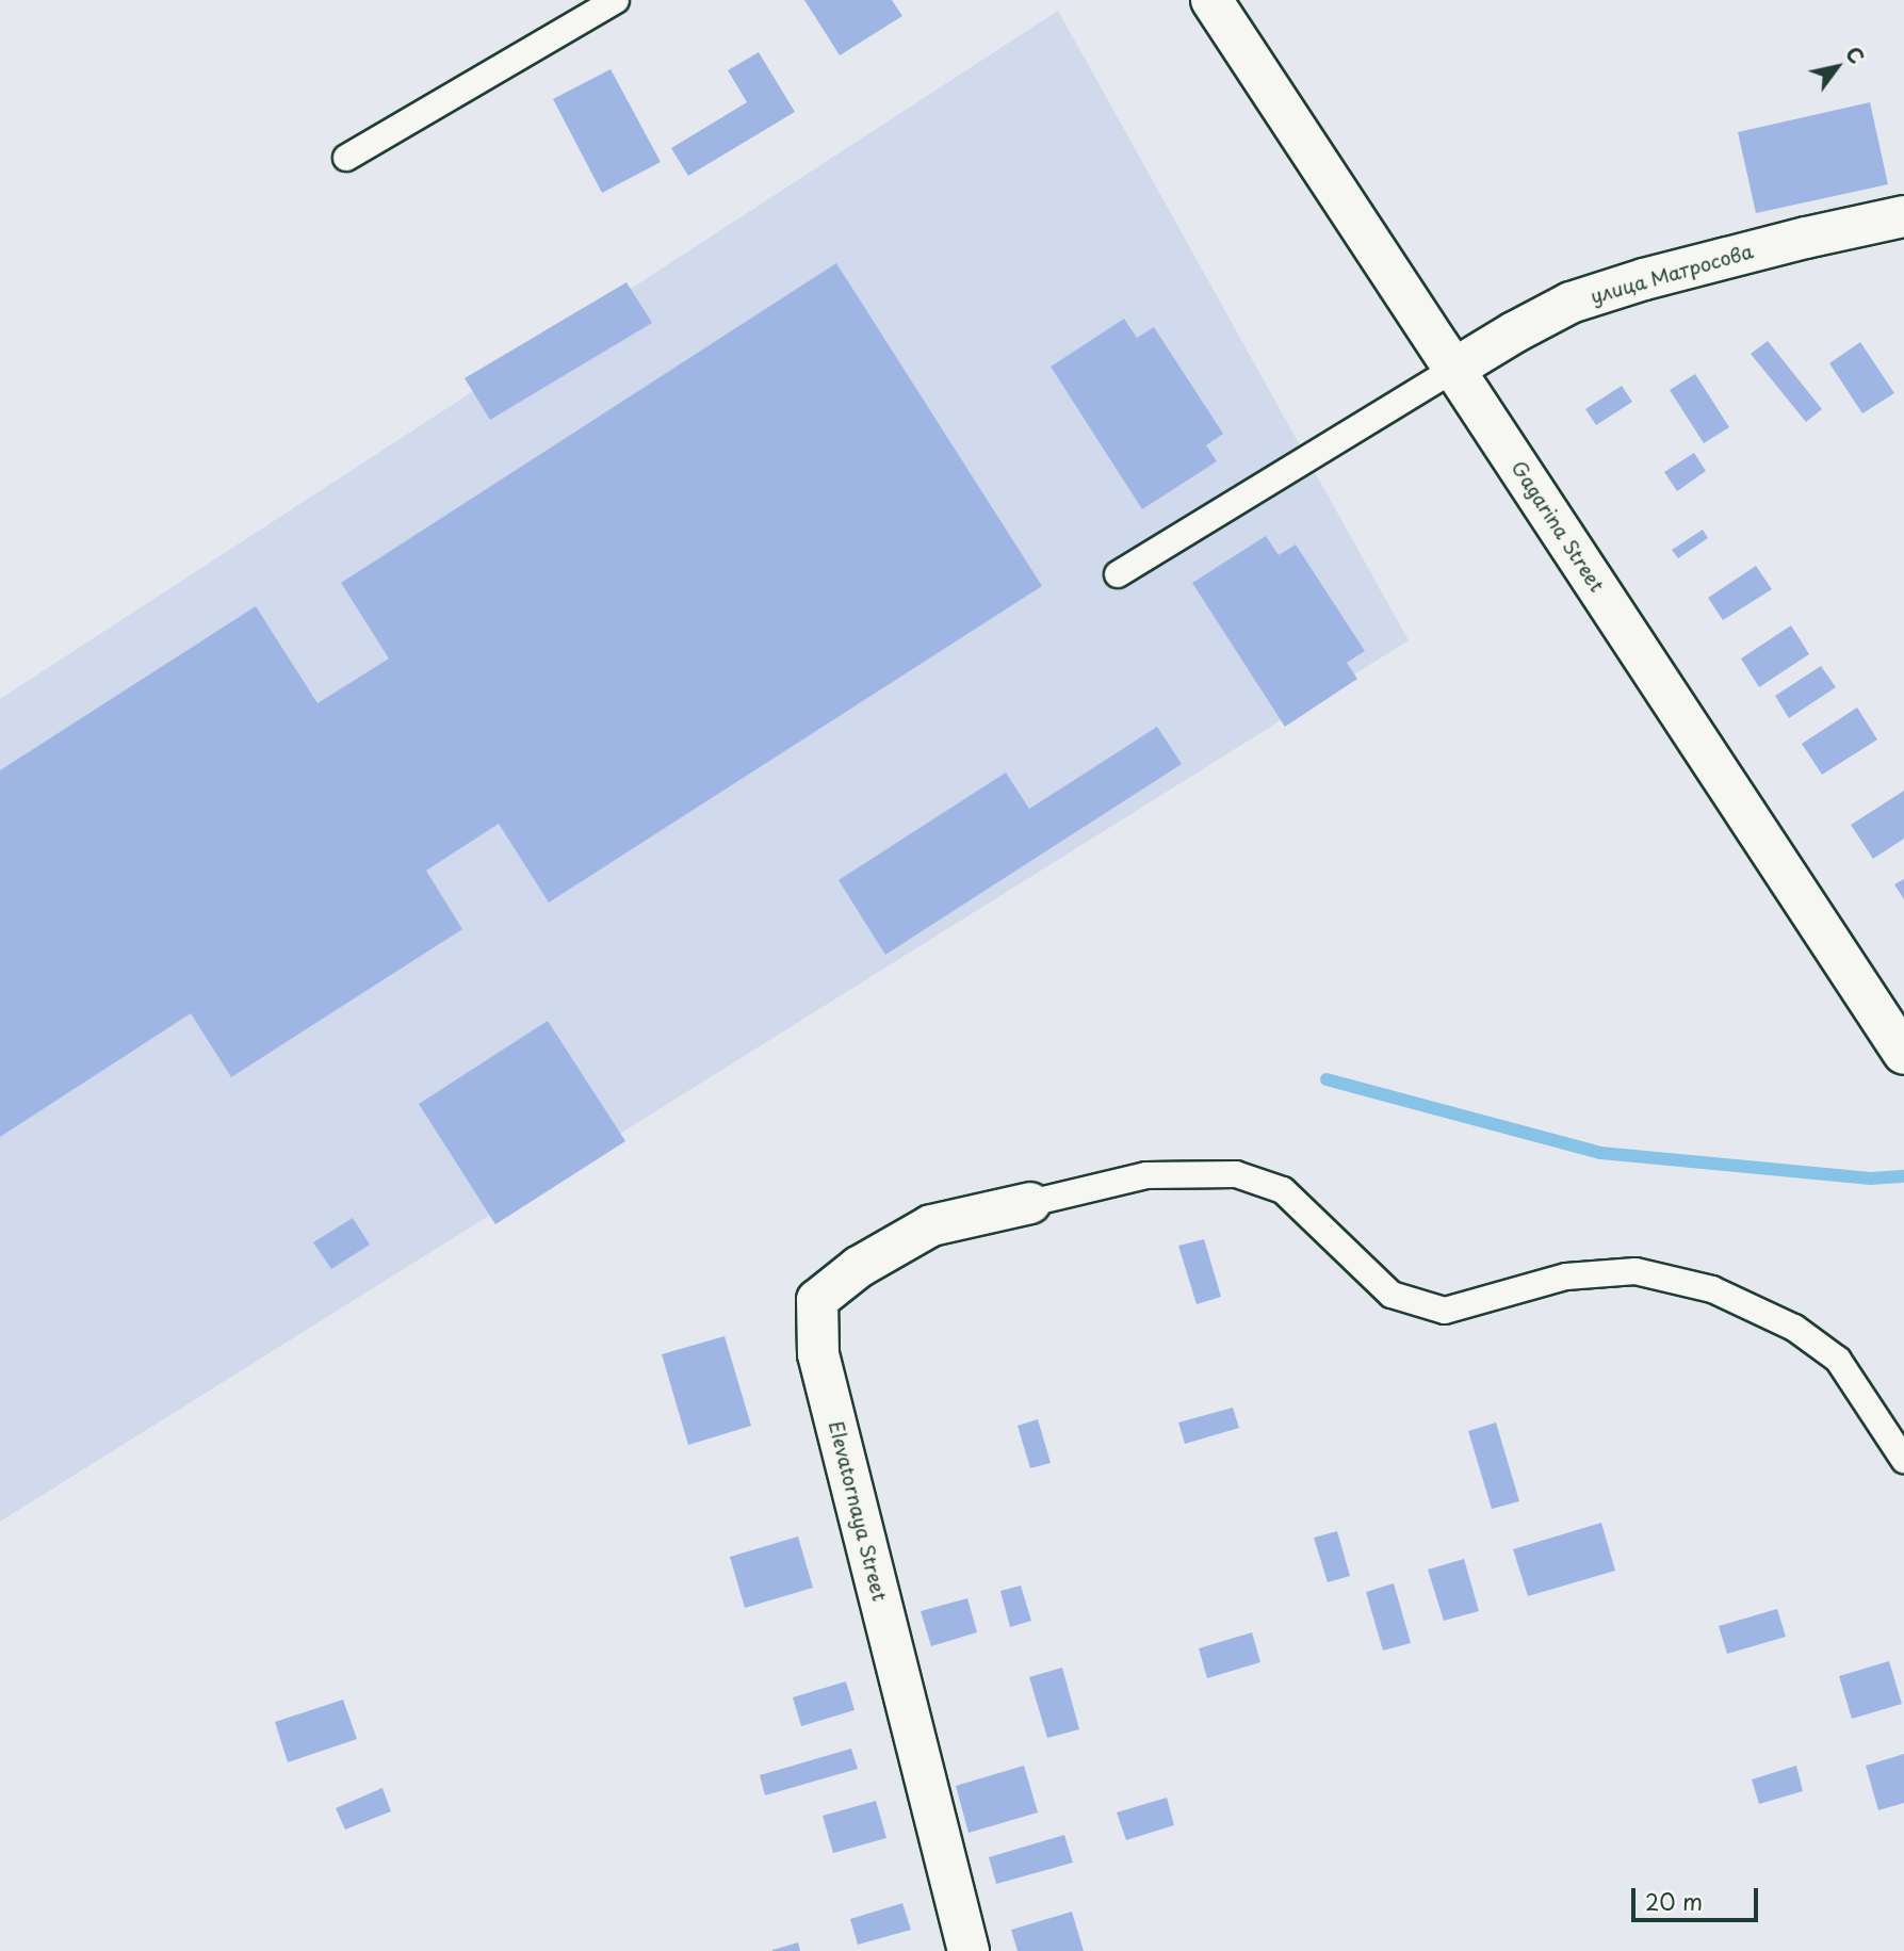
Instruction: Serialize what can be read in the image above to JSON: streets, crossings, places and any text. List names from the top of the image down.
{
  "streets": {
    "street": ["улица Матросова", "Gagarina Street", "Elevatornaya Street"]
  },
  "crossings": [
    ["улица Матросова", "Gagarina Street"]
  ],
  "scale_bar": "20 m",
  "north": "top right"
}
